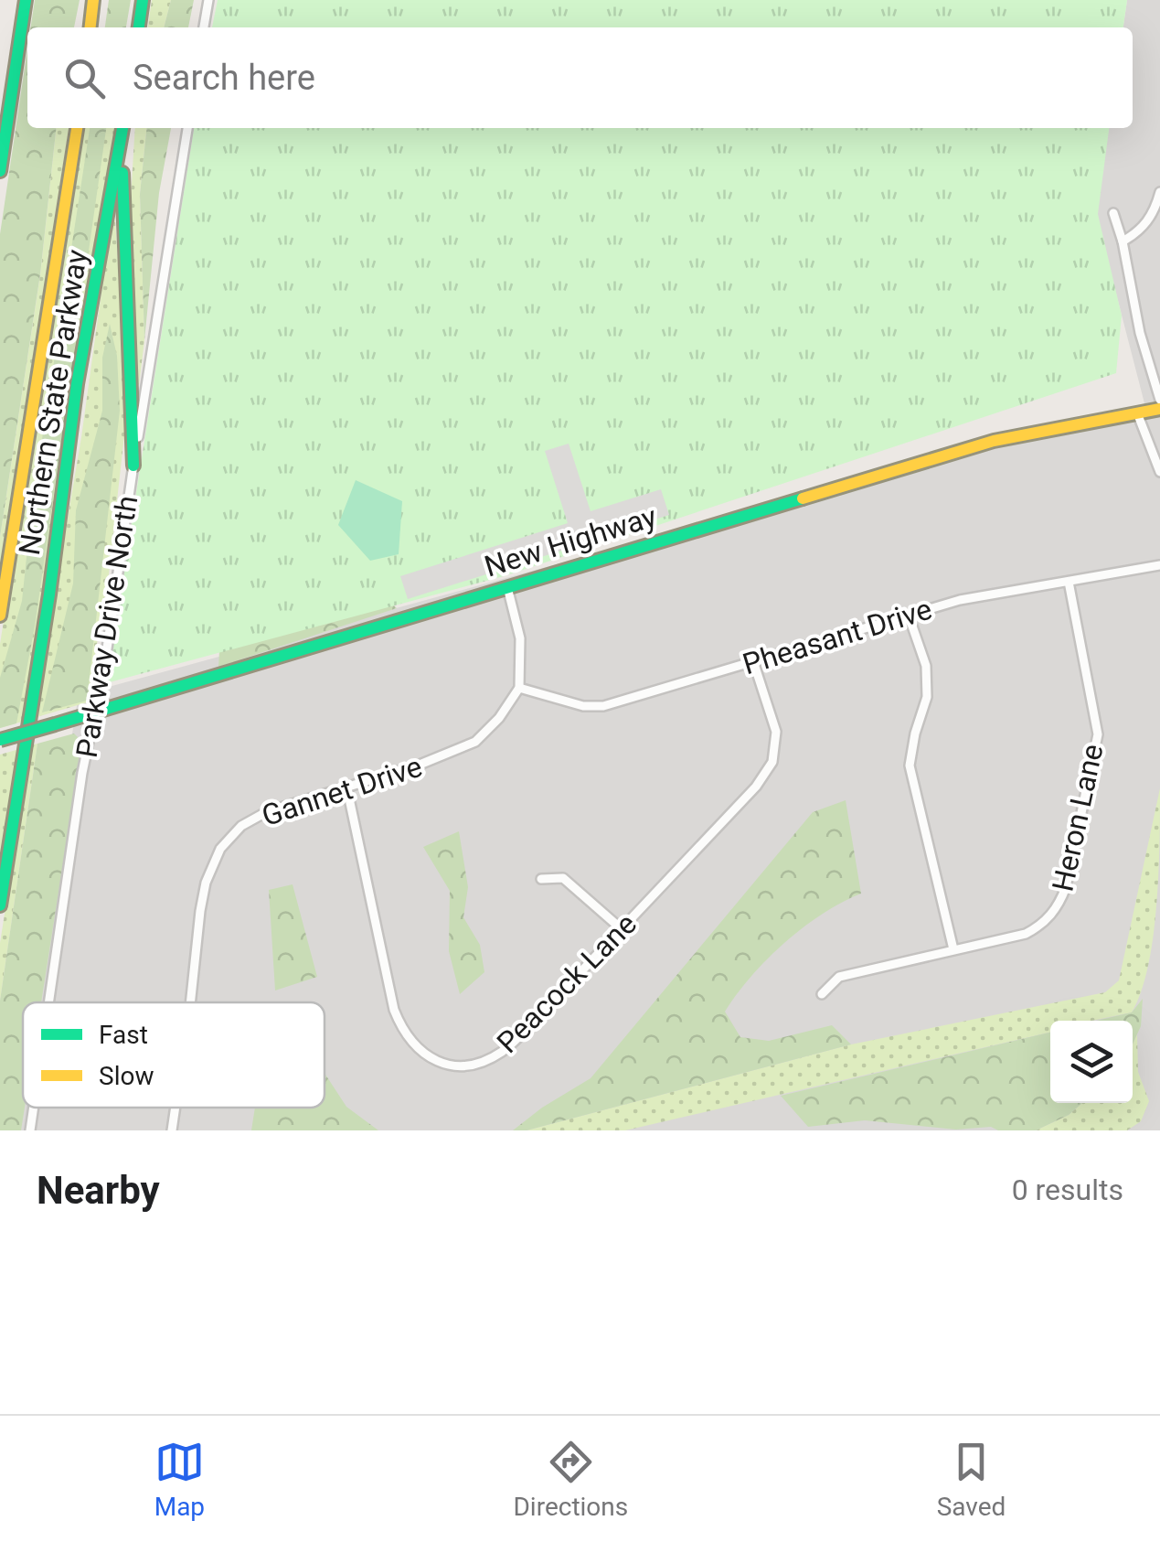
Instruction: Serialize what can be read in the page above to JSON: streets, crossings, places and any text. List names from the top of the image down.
{
  "streets": {
    "main road": ["Northern State Parkway", "New Highway"],
    "street": [
      "Parkway Drive North",
      "Pheasant Drive",
      "Gannet Drive",
      "Heron Lane",
      "Peacock Lane"
    ]
  },
  "crossings": [
    ["New Highway", "Parkway Drive North"],
    ["Pheasant Drive", "Gannet Drive"],
    ["Pheasant Drive", "Heron Lane"],
    ["Pheasant Drive", "Peacock Lane"],
    ["Gannet Drive", "Peacock Lane"]
  ],
  "legend": ["Fast", "Slow"],
  "page": {
    "search": "Search here",
    "heading": ["Nearby", "0 results"],
    "nav": ["Map", "Directions", "Saved"]
  }
}
